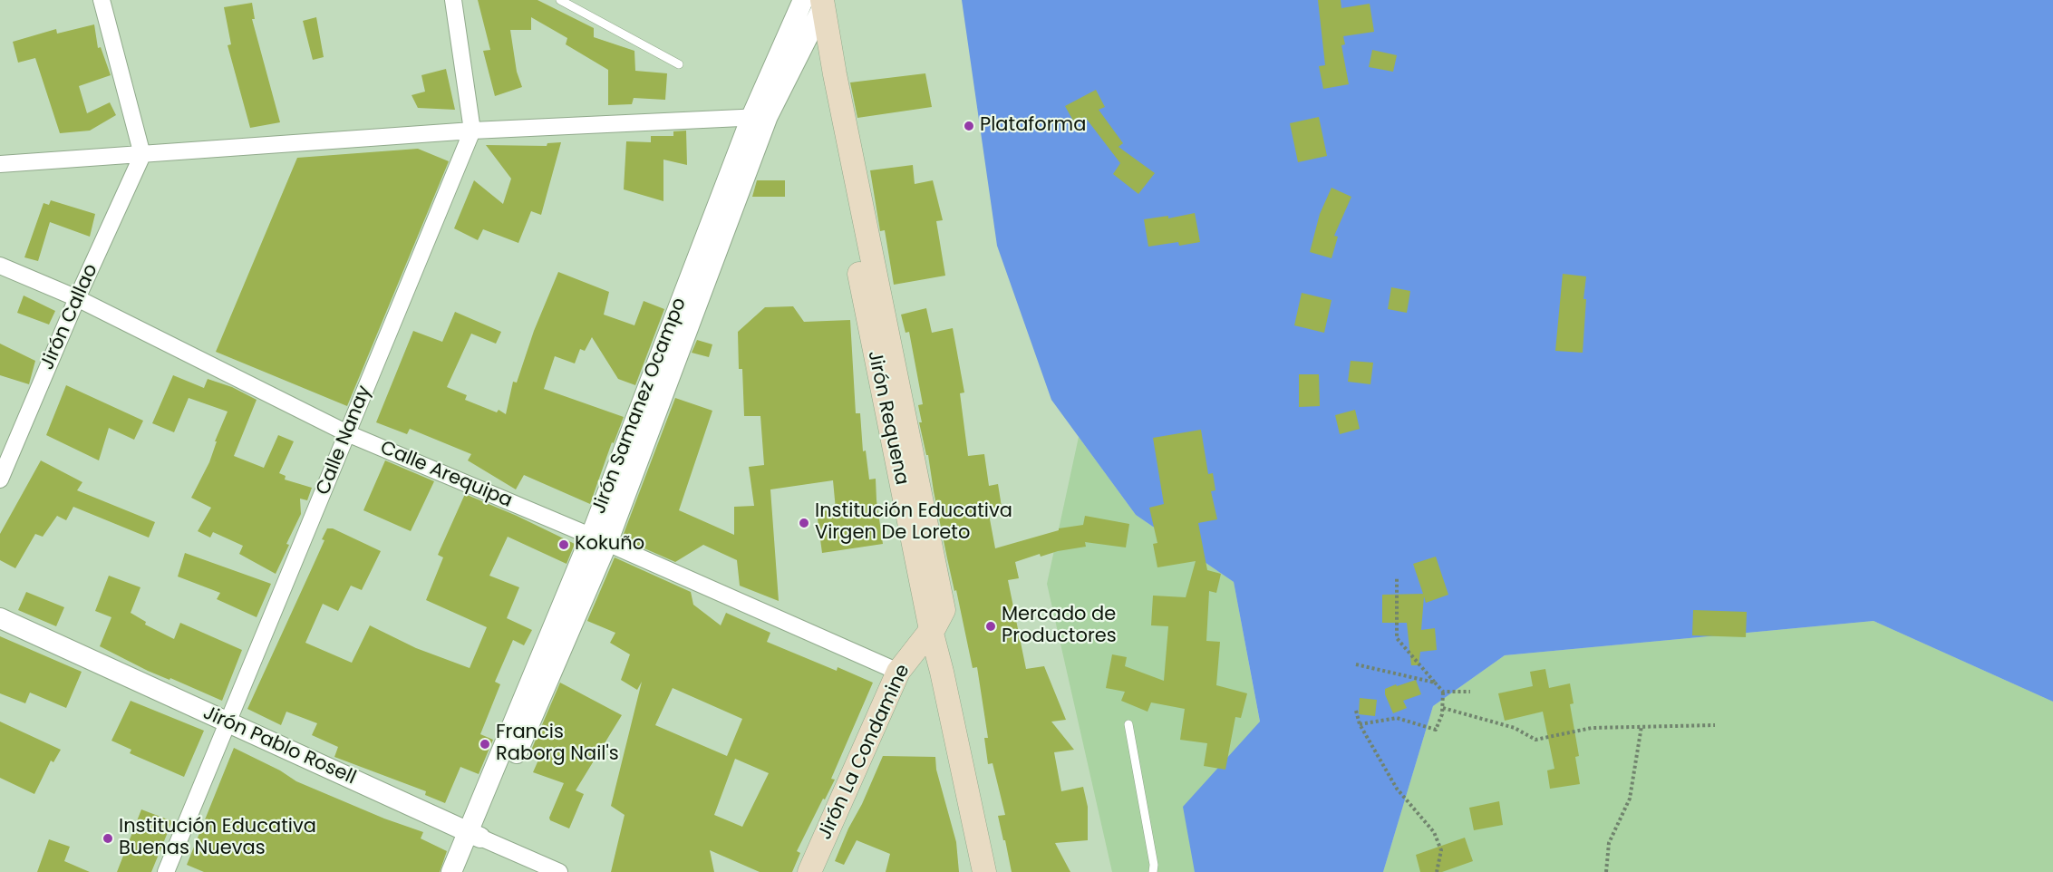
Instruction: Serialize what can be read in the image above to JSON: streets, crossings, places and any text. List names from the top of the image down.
{
  "streets": {
    "main road": ["Jirón Requena", "Jirón La Condamine"],
    "street": [
      "Jirón Callao",
      "Jirón Samanez Ocampo",
      "Calle Nanay",
      "Calle Arequipa",
      "Jirón Pablo Rosell"
    ]
  },
  "crossings": [
    ["Jirón Callao", "Calle Arequipa"],
    ["Jirón Samanez Ocampo", "Jirón Requena"],
    ["Jirón Samanez Ocampo", "Calle Arequipa"],
    ["Jirón Samanez Ocampo", "Jirón Pablo Rosell"],
    ["Jirón Requena", "Jirón La Condamine"],
    ["Calle Nanay", "Calle Arequipa"],
    ["Calle Nanay", "Jirón Pablo Rosell"],
    ["Calle Arequipa", "Jirón La Condamine"]
  ],
  "places": [
    "Plataforma",
    "Institución Educativa Virgen De Loreto",
    "Kokuño",
    "Mercado de Productores",
    "Francis Raborg Nail's",
    "Institución Educativa Buenas Nuevas"
  ]
}
